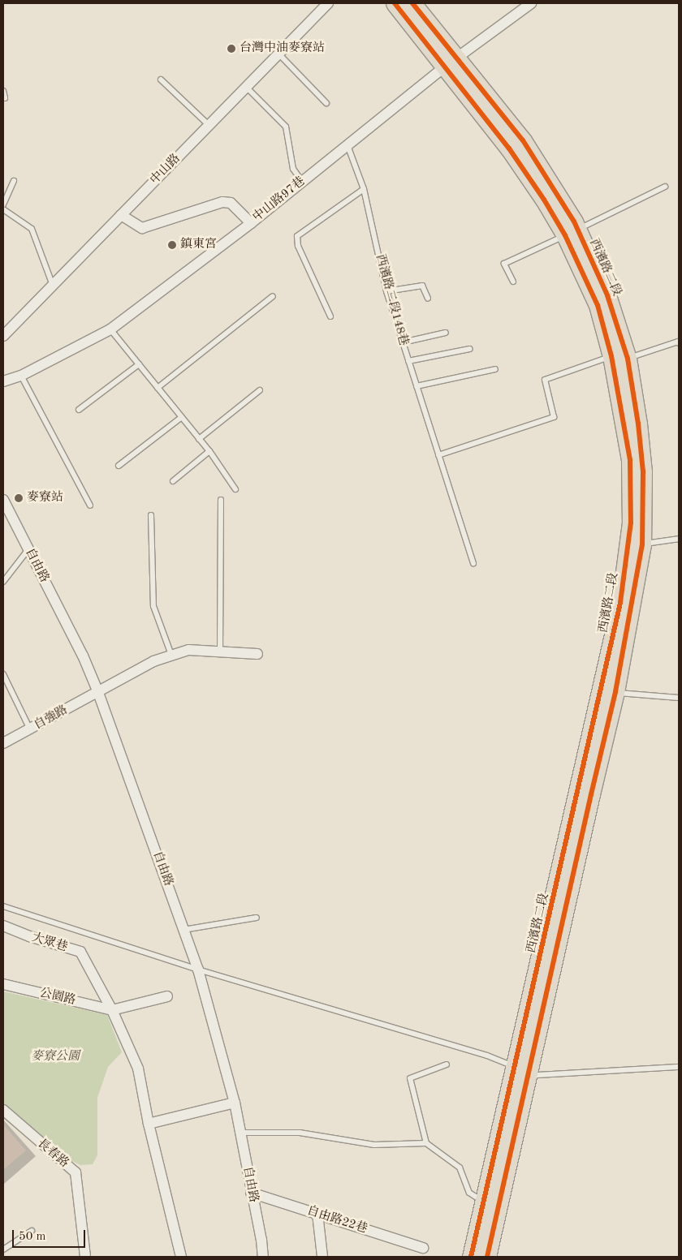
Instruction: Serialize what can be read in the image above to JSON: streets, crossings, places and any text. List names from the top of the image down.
{
  "streets": {
    "main road": ["西濱路二段"],
    "street": [
      "中山路",
      "中山路97巷",
      "自由路",
      "自強路",
      "大眾巷",
      "公園路",
      "長春路",
      "自由路22巷"
    ],
    "lane": ["西濱路二段148巷"]
  },
  "crossings": [
    ["中山路97巷", "西濱路二段"],
    ["中山路97巷", "西濱路二段148巷"],
    ["自由路", "自強路"],
    ["自由路", "自由路22巷"],
    ["大眾巷", "公園路"]
  ],
  "parks": ["麥寮公園"],
  "places": ["台灣中油麥寮站", "鎮東宮", "麥寮站"],
  "scale_bar": "50 m"
}
